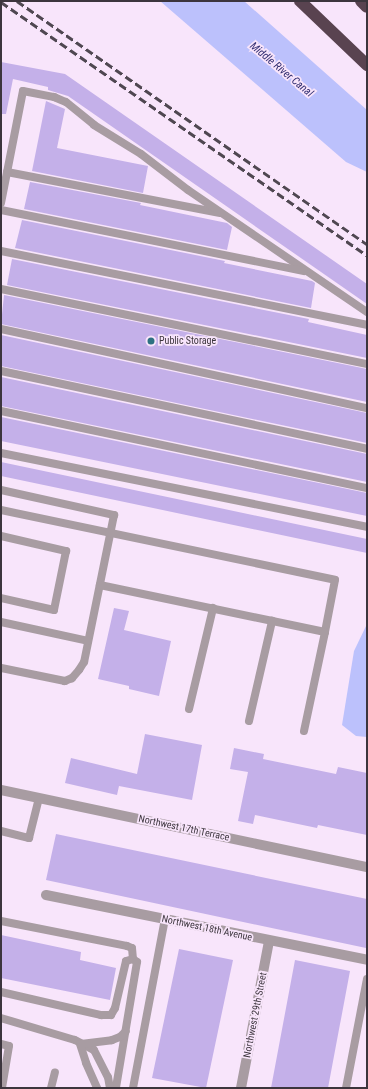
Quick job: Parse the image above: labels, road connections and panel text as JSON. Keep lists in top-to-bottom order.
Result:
{
  "streets": {
    "street": ["Northwest 17th Terrace", "Northwest 18th Avenue", "Northwest 29th Street"]
  },
  "crossings": [
    ["Northwest 18th Avenue", "Northwest 29th Street"]
  ],
  "water": ["Middle River Canal"],
  "places": ["Public Storage"]
}
